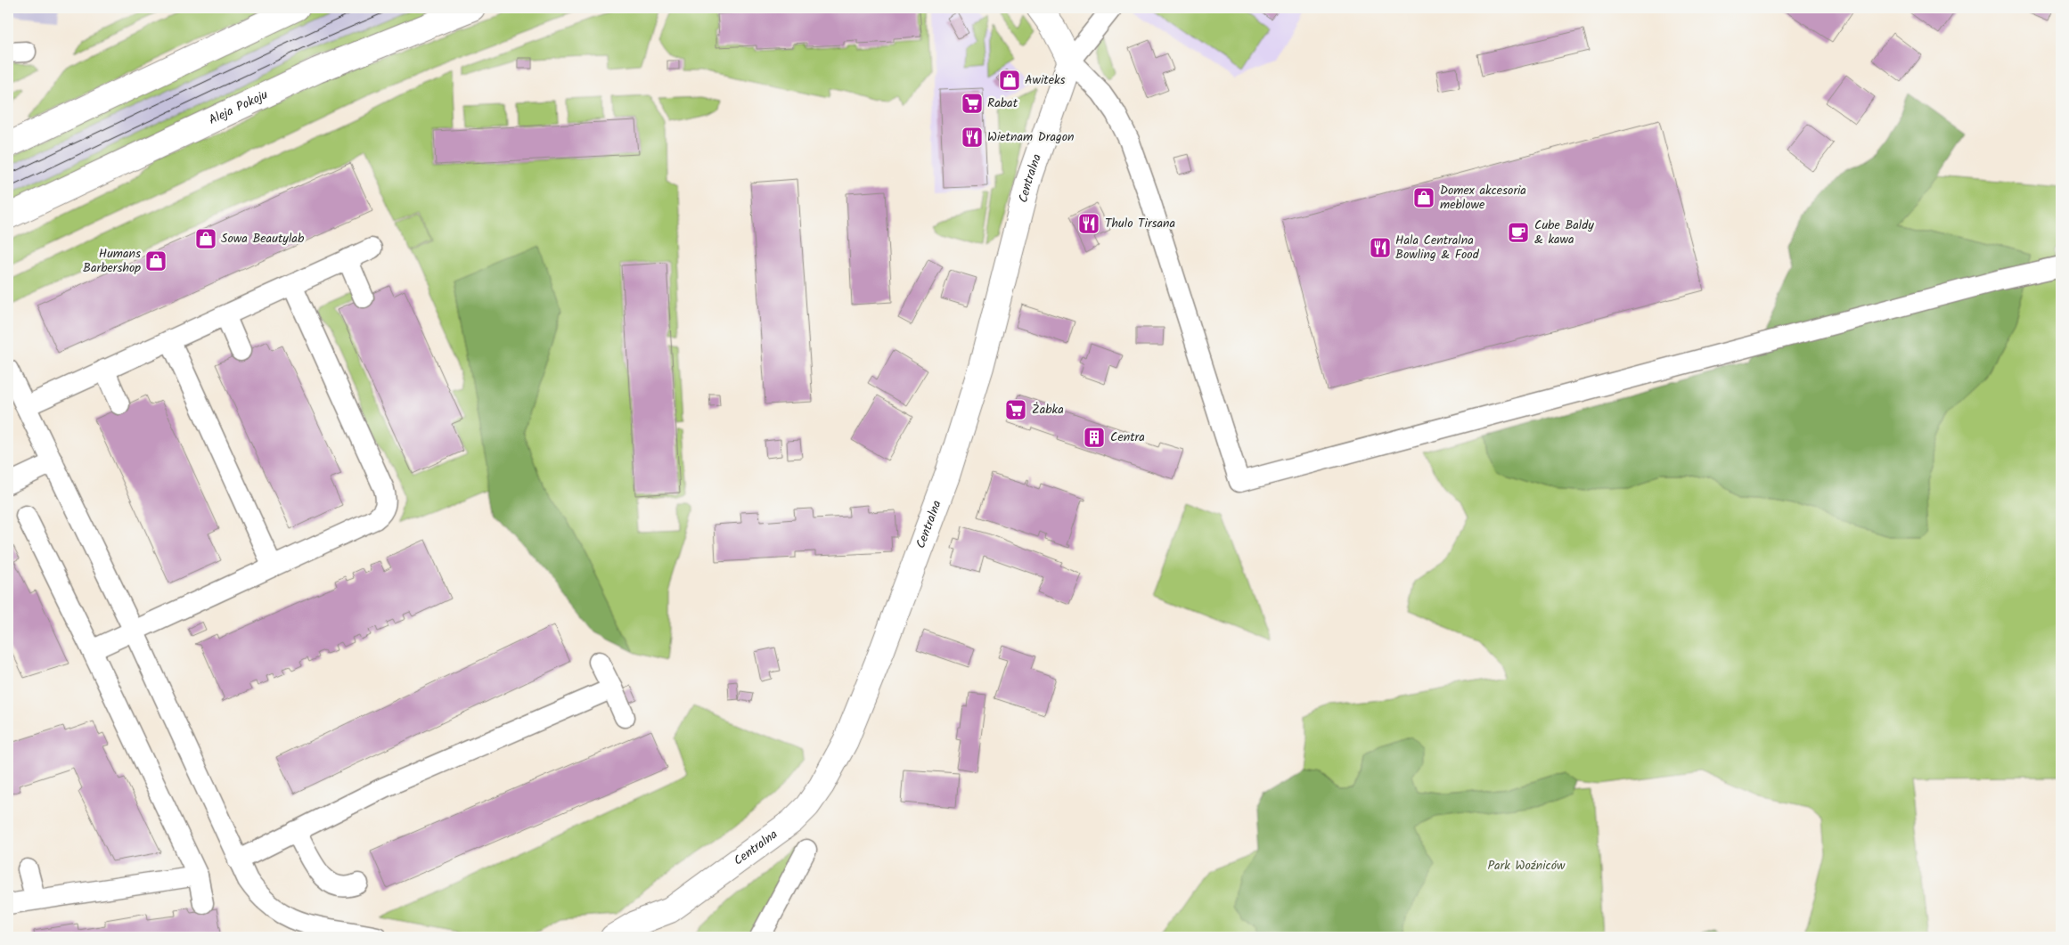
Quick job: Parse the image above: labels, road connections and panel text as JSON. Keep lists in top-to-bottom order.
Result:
{
  "streets": {
    "street": ["Aleja Pokoju", "Centralna"]
  },
  "parks": ["Park Woźniców"],
  "places": {
    "shop": [
      "Awiteks",
      "Domex akcesoria meblowe",
      "Sowa Beautylab",
      "Humans Barbershop"
    ],
    "supermarket": ["Rabat", "Żabka"],
    "restaurant": ["Wietnam Dragon", "Thulo Tirsana", "Hala Centralna Bowling & Food"],
    "cafe": ["Cube Baldy & kawa"],
    "building": ["Centra"]
  }
}
